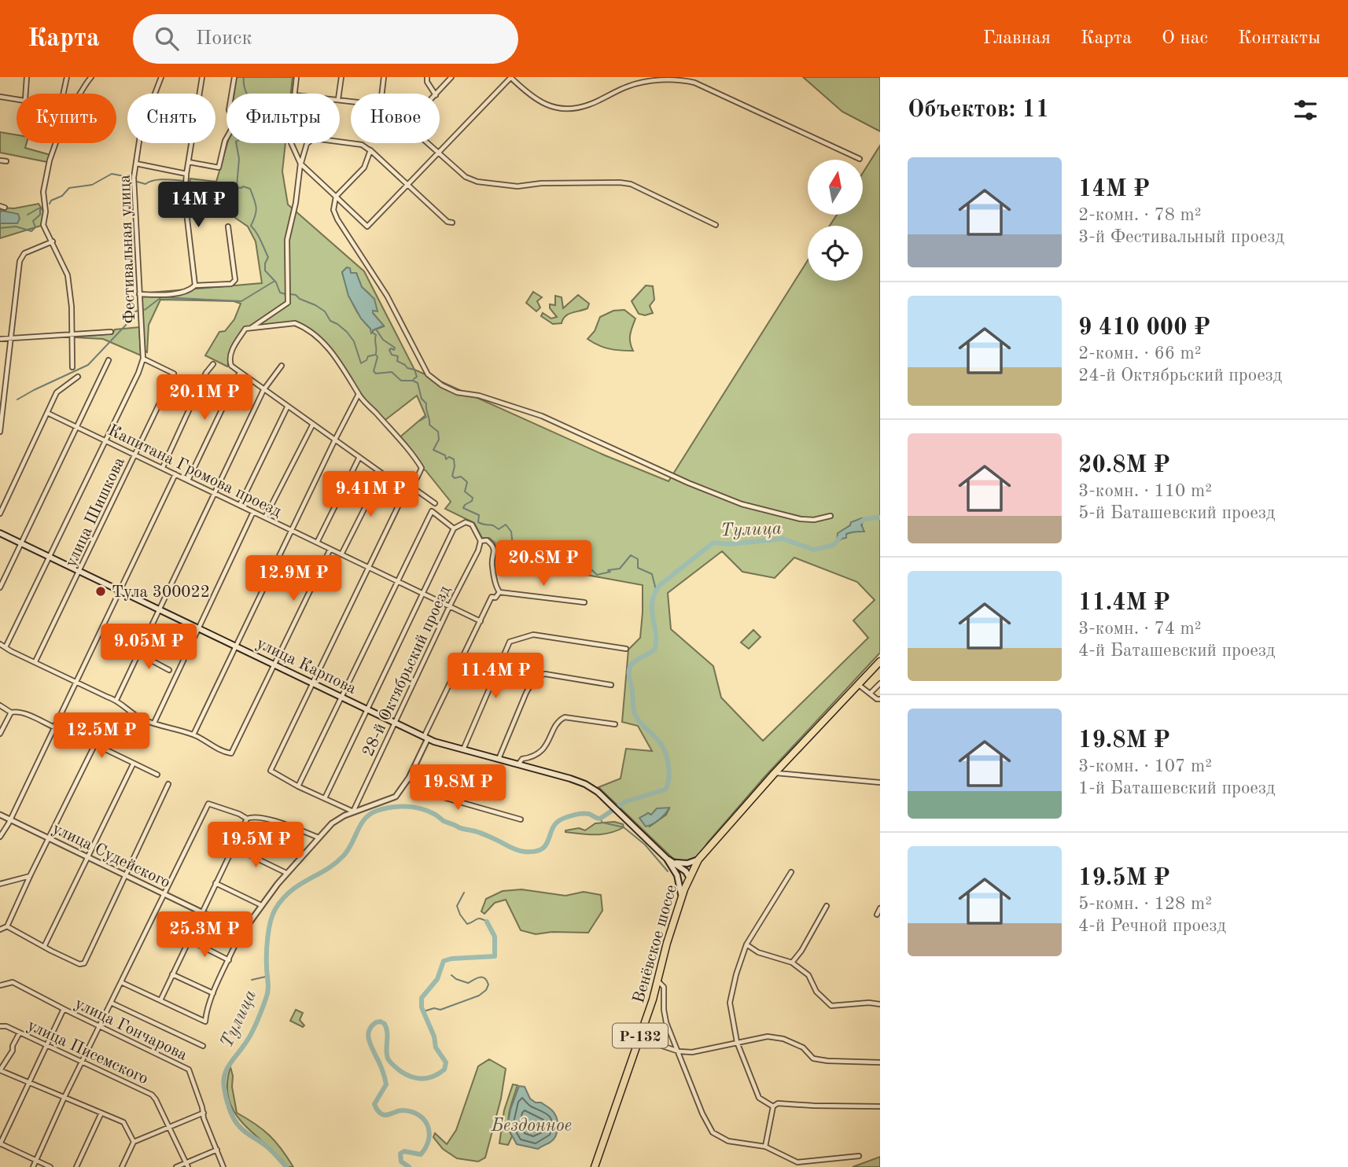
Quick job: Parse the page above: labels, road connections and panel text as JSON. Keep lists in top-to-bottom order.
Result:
{
  "streets": {
    "main road": ["улица Карпова", "Венёвское шоссе", "Р-132"],
    "street": [
      "Фестивальная улица",
      "Капитана Громова проезд",
      "улица Шишкова",
      "28-й Октябрьский проезд",
      "улица Судейского",
      "улица Гончарова",
      "улица Писемского"
    ]
  },
  "crossings": [
    ["Фестивальная улица", "улица Шишкова"],
    ["Капитана Громова проезд", "улица Шишкова"],
    ["Капитана Громова проезд", "28-й Октябрьский проезд"],
    ["улица Шишкова", "улица Карпова"],
    ["улица Карпова", "28-й Октябрьский проезд"]
  ],
  "water": ["Тулица", "Бездонное"],
  "places": ["Тула 300022"],
  "north": "top",
  "page": {
    "header": "Карта",
    "search": "Поиск",
    "nav": [
      "Главная",
      "Карта",
      "О нас",
      "Контакты"
    ],
    "heading": "Объектов: 11",
    "chip": [
      "Купить",
      "Снять",
      "Фильтры",
      "Новое"
    ],
    "list": [
      {
        "name": "14M ₽",
        "note": "2-комн. · 78 m² · 3-й Фестивальный проезд"
      },
      {
        "name": "9 410 000 ₽",
        "note": "2-комн. · 66 m² · 24-й Октябрьский проезд"
      },
      {
        "name": "20.8M ₽",
        "note": "3-комн. · 110 m² · 5-й Баташевский проезд"
      },
      {
        "name": "11.4M ₽",
        "note": "3-комн. · 74 m² · 4-й Баташевский проезд"
      },
      {
        "name": "19.8M ₽",
        "note": "3-комн. · 107 m² · 1-й Баташевский проезд"
      },
      {
        "name": "19.5M ₽",
        "note": "5-комн. · 128 m² · 4-й Речной проезд"
      }
    ],
    "price": [
      "14M ₽",
      "20.1M ₽",
      "9.41M ₽",
      "20.8M ₽",
      "12.9M ₽",
      "9.05M ₽",
      "11.4M ₽",
      "12.5M ₽",
      "19.8M ₽",
      "19.5M ₽",
      "25.3M ₽"
    ]
  }
}
